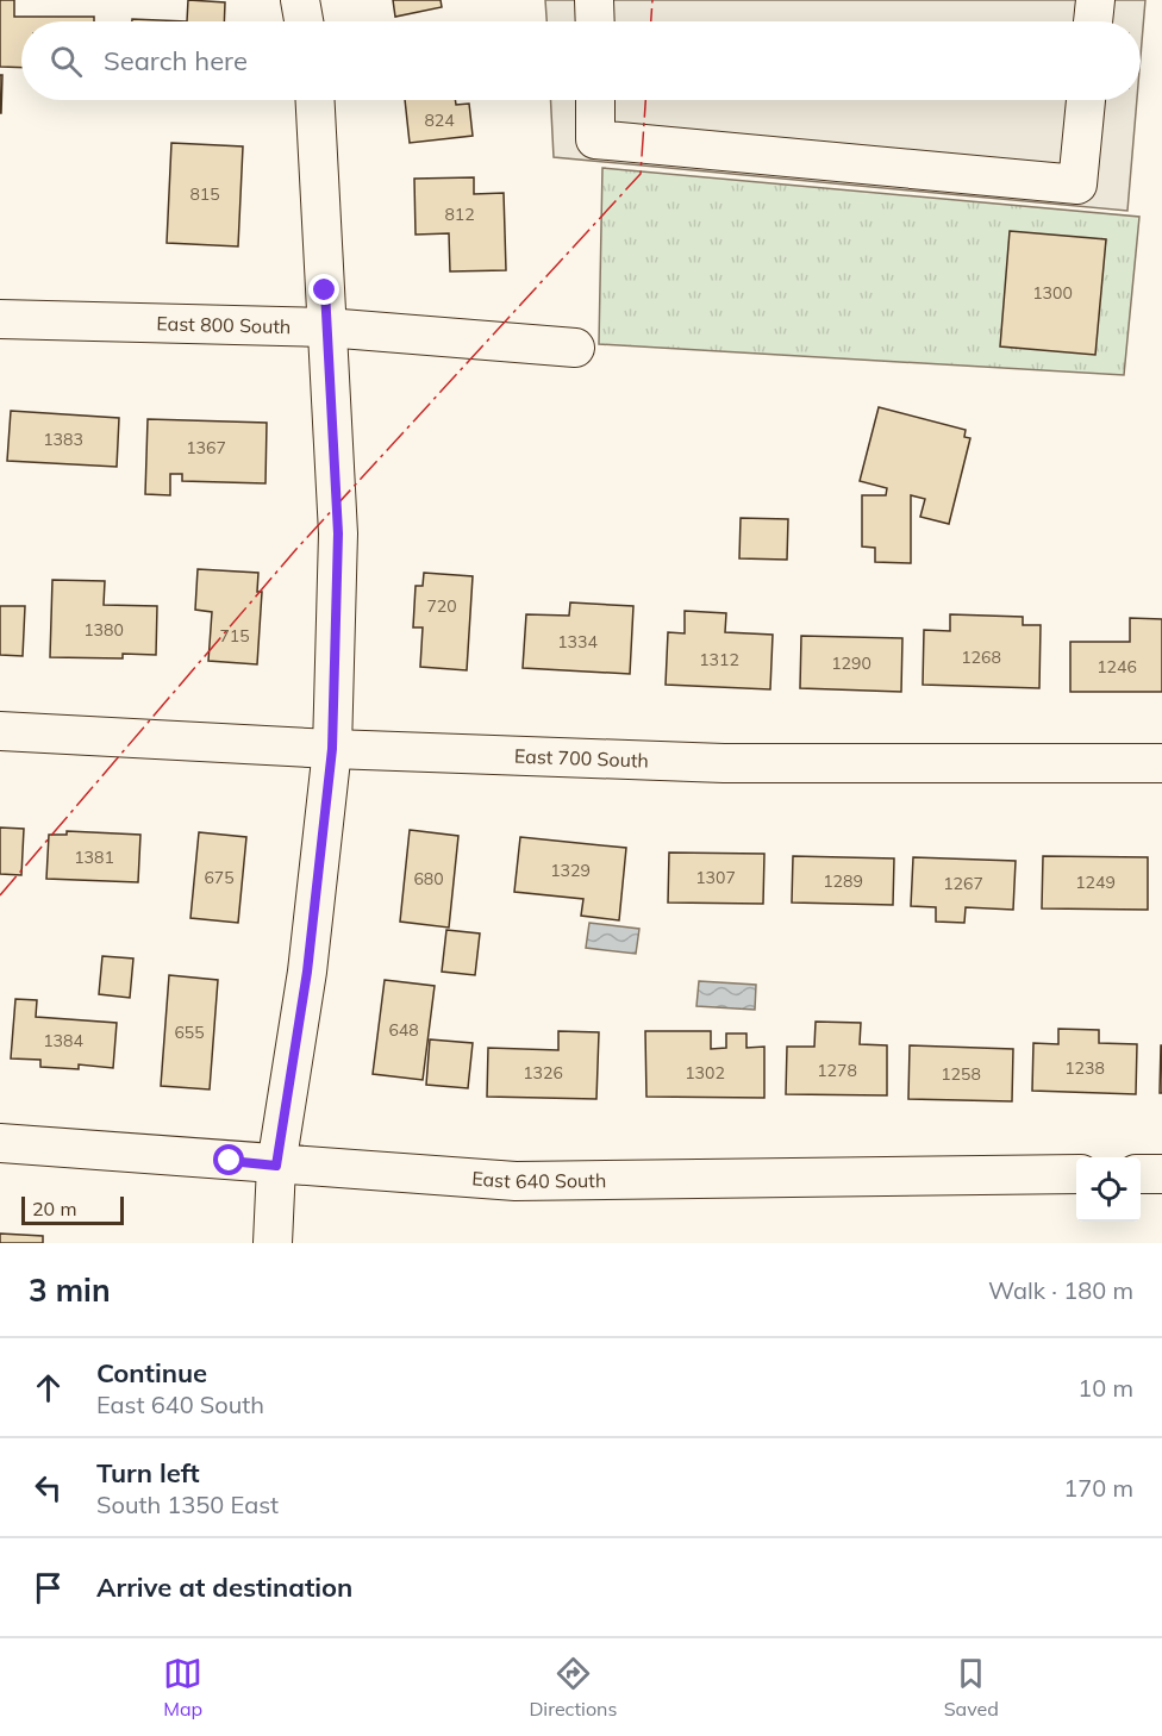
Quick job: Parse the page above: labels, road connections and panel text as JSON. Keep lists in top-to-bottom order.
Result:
{
  "streets": {
    "street": ["East 800 South", "East 700 South", "East 640 South"]
  },
  "house_numbers": [
    "824",
    "815",
    "812",
    "1300",
    "1383",
    "1367",
    "720",
    "1380",
    "715",
    "1334",
    "1268",
    "1312",
    "1290",
    "1246",
    "1381",
    "1329",
    "675",
    "1307",
    "680",
    "1289",
    "1249",
    "1267",
    "648",
    "655",
    "1384",
    "1238",
    "1278",
    "1326",
    "1302",
    "1258"
  ],
  "scale_bar": "20 m",
  "page": {
    "search": "Search here",
    "scale": "20 m",
    "heading": ["3 min", "Walk · 180 m"],
    "list": [
      ["Continue", "East 640 South", "10 m"],
      ["Turn left", "South 1350 East", "170 m"],
      "Arrive at destination"
    ],
    "nav": ["Map", "Directions", "Saved"]
  }
}
